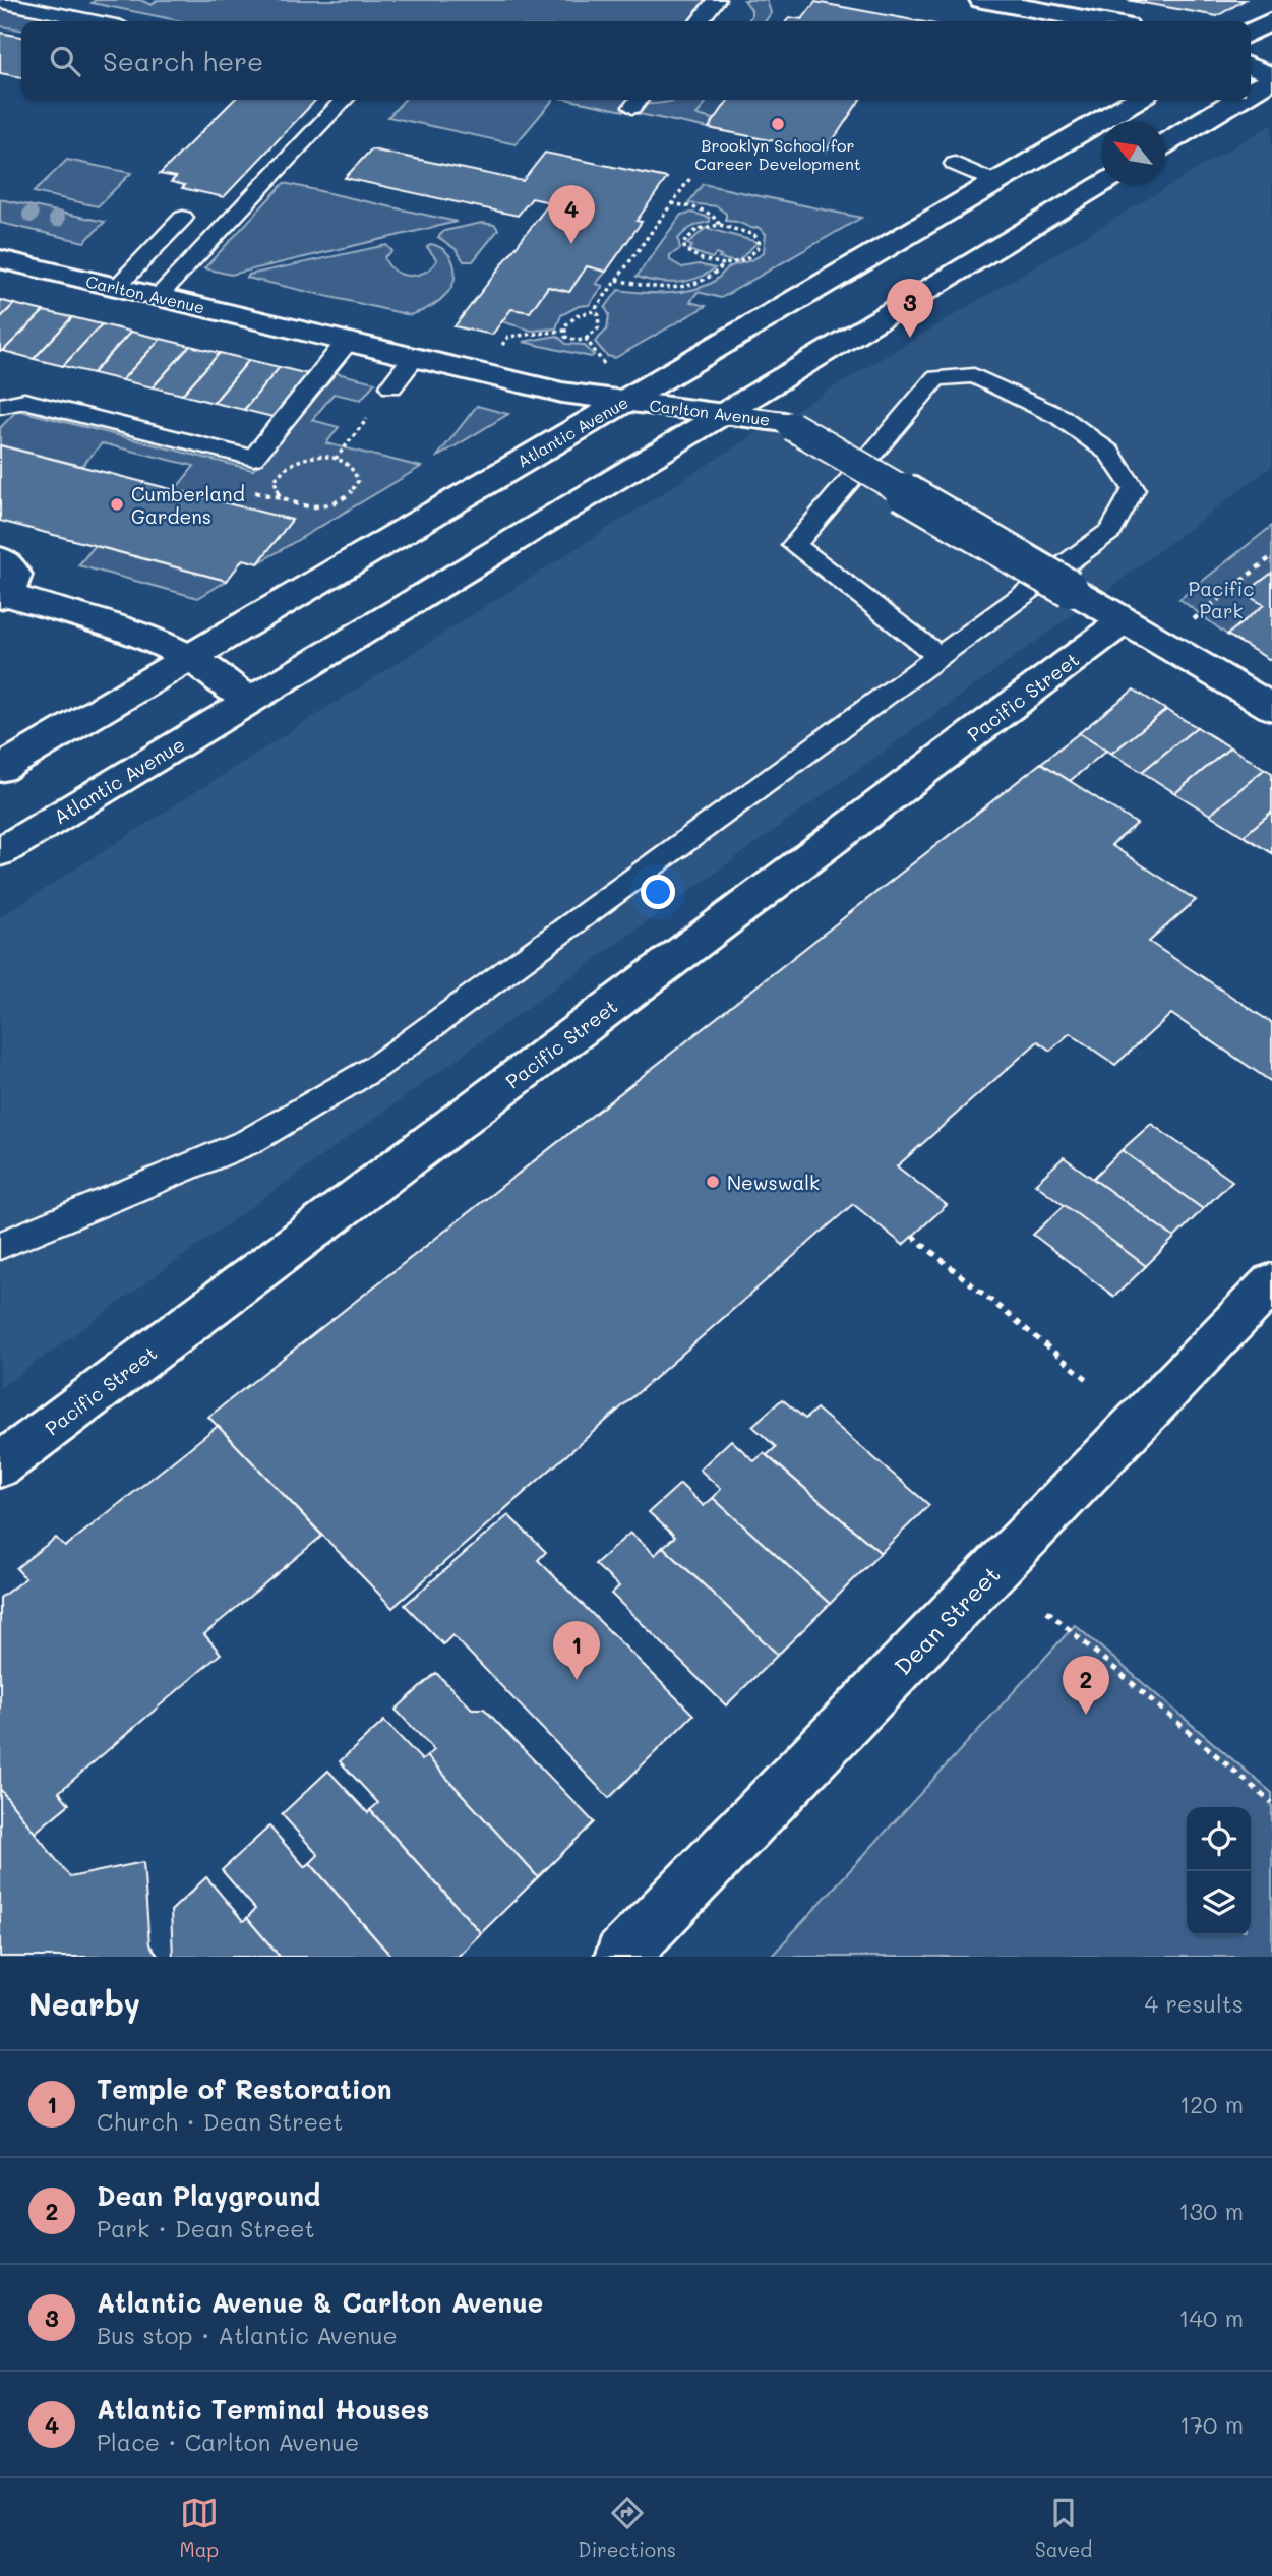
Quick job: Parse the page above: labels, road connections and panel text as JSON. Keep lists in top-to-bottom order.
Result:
{
  "streets": {
    "street": [
      "Carlton Avenue",
      "Atlantic Avenue",
      "Pacific Street",
      "Dean Street"
    ]
  },
  "crossings": [
    ["Carlton Avenue", "Atlantic Avenue"],
    ["Carlton Avenue", "Pacific Street"]
  ],
  "parks": ["Pacific Park"],
  "places": ["Brooklyn School for Career Development", "Cumberland Gardens", "Newswalk"],
  "north": "top left",
  "page": {
    "search": "Search here",
    "pins": [
      "4",
      "3",
      "1",
      "2"
    ],
    "heading": ["Nearby", "4 results"],
    "list": [
      {
        "mark": "1",
        "name": "Temple of Restoration",
        "note": "Church · Dean Street",
        "value": "120 m"
      },
      {
        "mark": "2",
        "name": "Dean Playground",
        "note": "Park · Dean Street",
        "value": "130 m"
      },
      {
        "mark": "3",
        "name": "Atlantic Avenue & Carlton Avenue",
        "note": "Bus stop · Atlantic Avenue",
        "value": "140 m"
      },
      {
        "mark": "4",
        "name": "Atlantic Terminal Houses",
        "note": "Place · Carlton Avenue",
        "value": "170 m"
      }
    ],
    "nav": ["Map", "Directions", "Saved"]
  }
}
